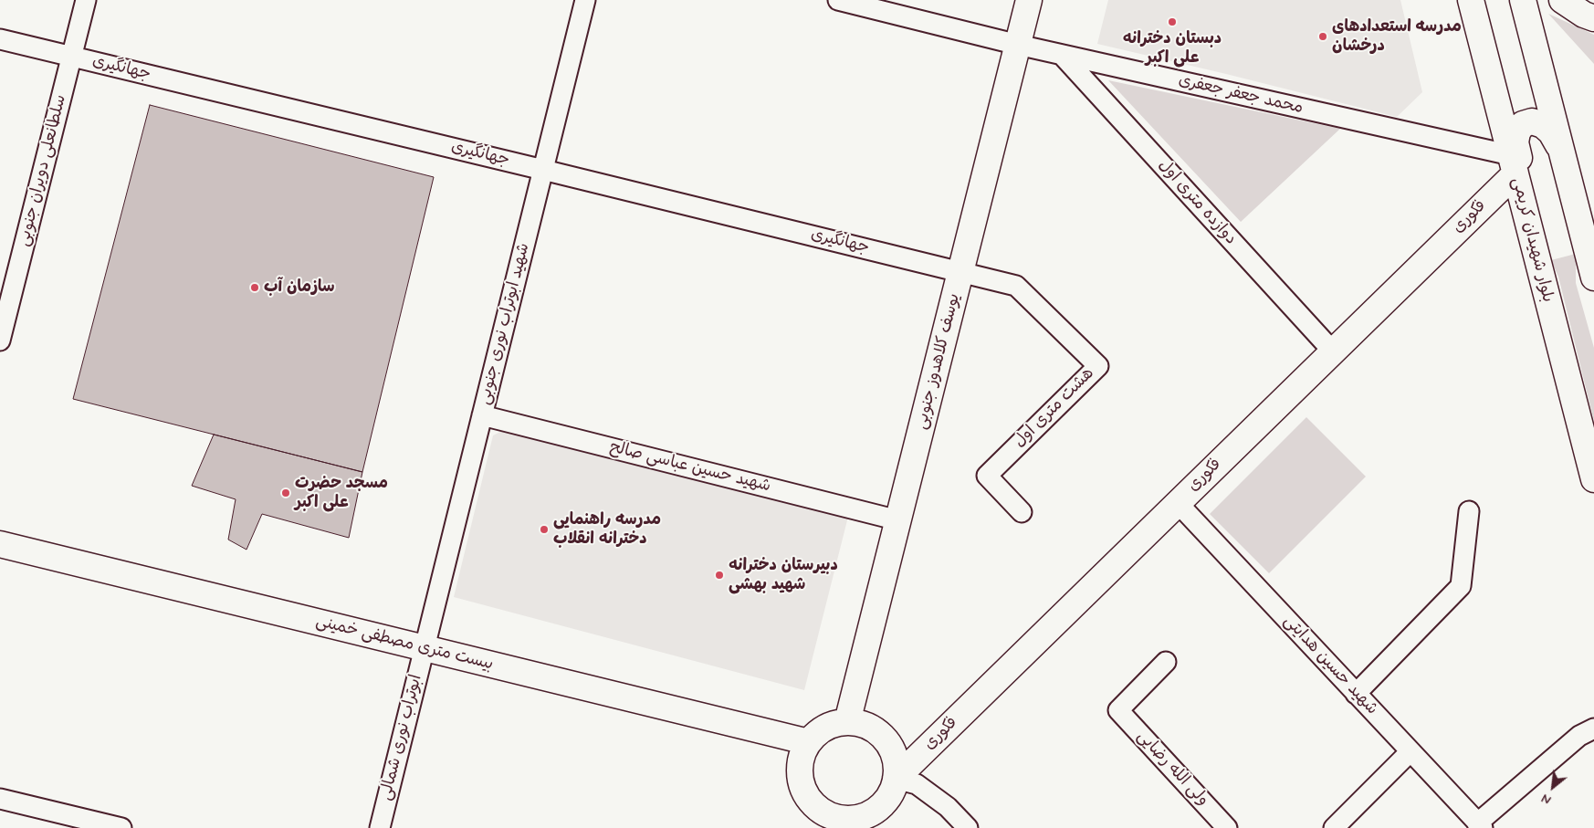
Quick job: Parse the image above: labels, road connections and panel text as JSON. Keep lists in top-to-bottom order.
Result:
{
  "streets": {
    "main road": [
      "فکوری",
      "بلوار شهیدان کریمی",
      "یوسف کلاهدوز جنوبی",
      "بیست متری مصطفی خمینی"
    ],
    "street": [
      "جهانگیری",
      "محمد جعفر جعفری",
      "سلطانعلی دویران جنوبی",
      "دوازده متری اول",
      "شهید ابوتراب نوری جنوبی",
      "هشت متری اول",
      "شهید حسین عباسی صالح",
      "شهید حسین هدایتی",
      "ابوتراب نوری شمالی",
      "ولی الله رضایی"
    ]
  },
  "crossings": [
    ["جهانگیری", "سلطانعلی دویران جنوبی"],
    ["جهانگیری", "شهید ابوتراب نوری جنوبی"],
    ["جهانگیری", "یوسف کلاهدوز جنوبی"],
    ["جهانگیری", "هشت متری اول"],
    ["محمد جعفر جعفری", "دوازده متری اول"],
    ["محمد جعفر جعفری", "فکوری"],
    ["محمد جعفر جعفری", "بلوار شهیدان کریمی"],
    ["محمد جعفر جعفری", "یوسف کلاهدوز جنوبی"],
    ["دوازده متری اول", "فکوری"],
    ["فکوری", "بلوار شهیدان کریمی"],
    ["فکوری", "یوسف کلاهدوز جنوبی"],
    ["فکوری", "بیست متری مصطفی خمینی"],
    ["فکوری", "شهید حسین هدایتی"],
    ["شهید ابوتراب نوری جنوبی", "شهید حسین عباسی صالح"],
    ["شهید ابوتراب نوری جنوبی", "بیست متری مصطفی خمینی"],
    ["شهید ابوتراب نوری جنوبی", "ابوتراب نوری شمالی"],
    ["یوسف کلاهدوز جنوبی", "هشت متری اول"],
    ["یوسف کلاهدوز جنوبی", "شهید حسین عباسی صالح"],
    ["یوسف کلاهدوز جنوبی", "بیست متری مصطفی خمینی"],
    ["بیست متری مصطفی خمینی", "ابوتراب نوری شمالی"]
  ],
  "places": [
    "دبستان دخترانه علی اکبر",
    "مدرسه استعدادهای درخشان",
    "سازمان آب",
    "مسجد حضرت علی اکبر",
    "مدرسه راهنمایی دخترانه انقلاب",
    "دبیرستان دخترانه شهید بهشی"
  ],
  "north": "bottom left"
}
